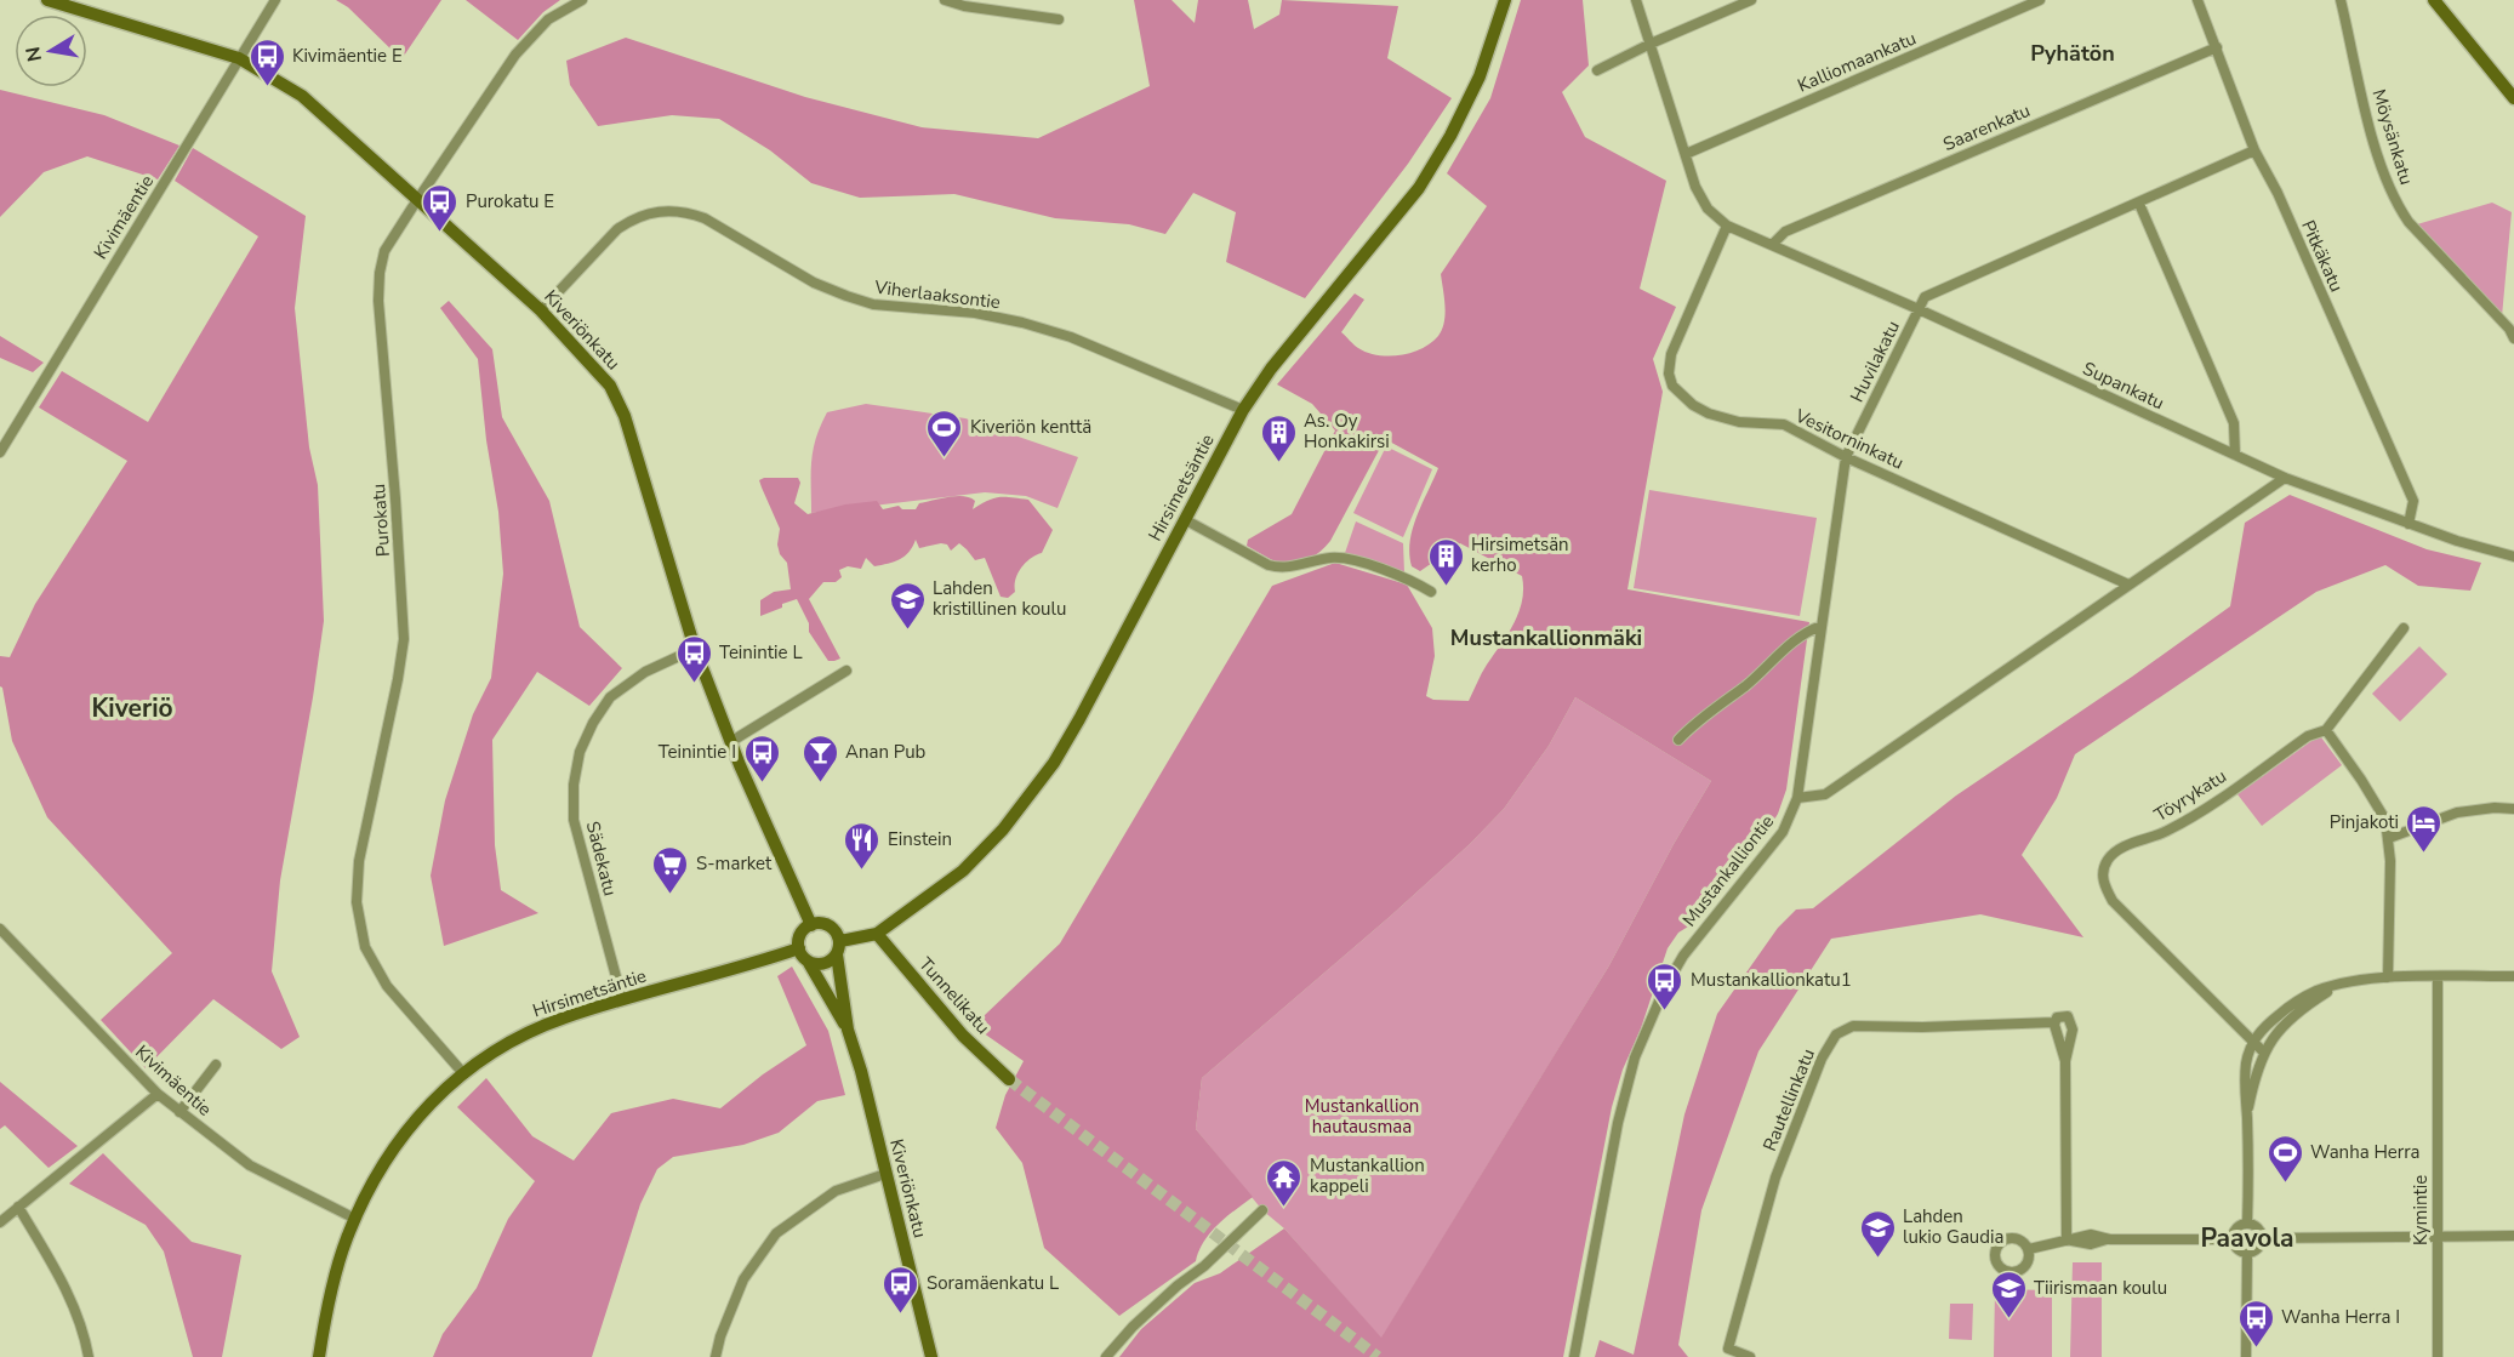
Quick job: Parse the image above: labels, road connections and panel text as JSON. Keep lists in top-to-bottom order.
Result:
{
  "streets": {
    "street": [
      "Kalliomaankatu",
      "Saarenkatu",
      "Möysänkatu",
      "Kivimäentie",
      "Pitkäkatu",
      "Viherlaaksontie",
      "Kiveriönkatu",
      "Huvilakatu",
      "Supankatu",
      "Vesitorninkatu",
      "Hirsimetsäntie",
      "Purokatu",
      "Töyrykatu",
      "Sädekatu",
      "Mustankalliontie",
      "Tunnelikatu",
      "Rautellinkatu",
      "Kymintie"
    ]
  },
  "crossings": [
    ["Saarenkatu", "Pitkäkatu"],
    ["Saarenkatu", "Supankatu"],
    ["Kivimäentie", "Kiveriönkatu"],
    ["Kivimäentie", "Hirsimetsäntie"],
    ["Pitkäkatu", "Huvilakatu"],
    ["Pitkäkatu", "Supankatu"],
    ["Viherlaaksontie", "Kiveriönkatu"],
    ["Viherlaaksontie", "Hirsimetsäntie"],
    ["Kiveriönkatu", "Hirsimetsäntie"],
    ["Kiveriönkatu", "Purokatu"],
    ["Kiveriönkatu", "Sädekatu"],
    ["Huvilakatu", "Supankatu"],
    ["Huvilakatu", "Vesitorninkatu"],
    ["Huvilakatu", "Mustankalliontie"],
    ["Supankatu", "Vesitorninkatu"],
    ["Hirsimetsäntie", "Purokatu"],
    ["Hirsimetsäntie", "Sädekatu"],
    ["Hirsimetsäntie", "Tunnelikatu"]
  ],
  "districts": [
    "Pyhätön",
    "Mustankallionmäki",
    "Kiveriö",
    "Paavola"
  ],
  "parks": ["Mustankallion hautausmaa"],
  "places": {
    "bus stop": [
      "Kivimäentie E",
      "Purokatu E",
      "Teinintie L",
      "Teinintie I",
      "Mustankallionkatu1",
      "Soramäenkatu L",
      "Wanha Herra I"
    ],
    "sports": ["Kiveriön kenttä", "Wanha Herra"],
    "building": ["As. Oy Honkakirsi", "Hirsimetsän kerho"],
    "school or university": ["Lahden kristillinen koulu", "Lahden lukio Gaudia", "Tiirismaan koulu"],
    "bar": ["Anan Pub"],
    "hotel": ["Pinjakoti"],
    "restaurant": ["Einstein"],
    "supermarket": ["S-market"],
    "temple": ["Mustankallion kappeli"]
  },
  "north": "left"
}
